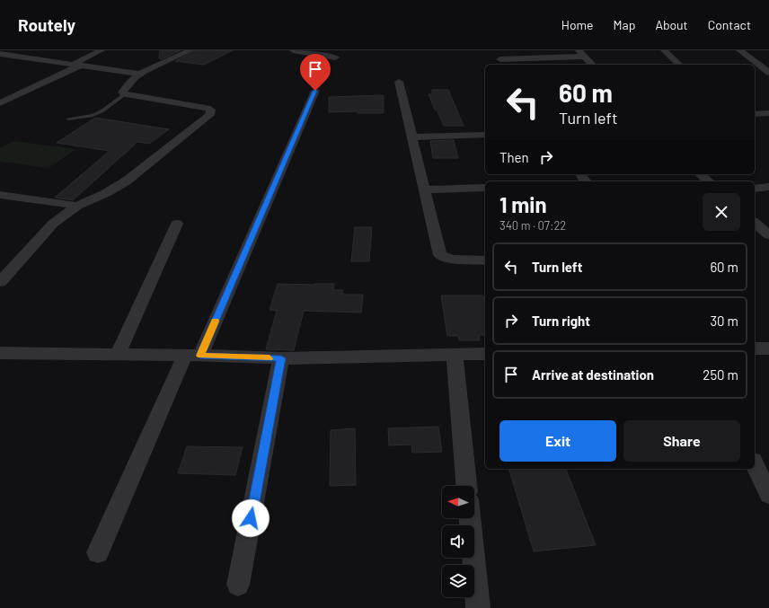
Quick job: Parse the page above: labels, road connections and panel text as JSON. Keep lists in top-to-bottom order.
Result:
{
  "north": "left",
  "page": {
    "header": "Routely",
    "nav": [
      "Home",
      "Map",
      "About",
      "Contact"
    ],
    "turn": ["60 m", "Turn left"],
    "then": "Then",
    "heading": ["1 min", "340 m · 07:22"],
    "list": [
      {
        "name": "Turn left",
        "value": "60 m"
      },
      {
        "name": "Turn right",
        "value": "30 m"
      },
      {
        "name": "Arrive at destination",
        "value": "250 m"
      }
    ],
    "buttons": ["Exit", "Share"]
  }
}
